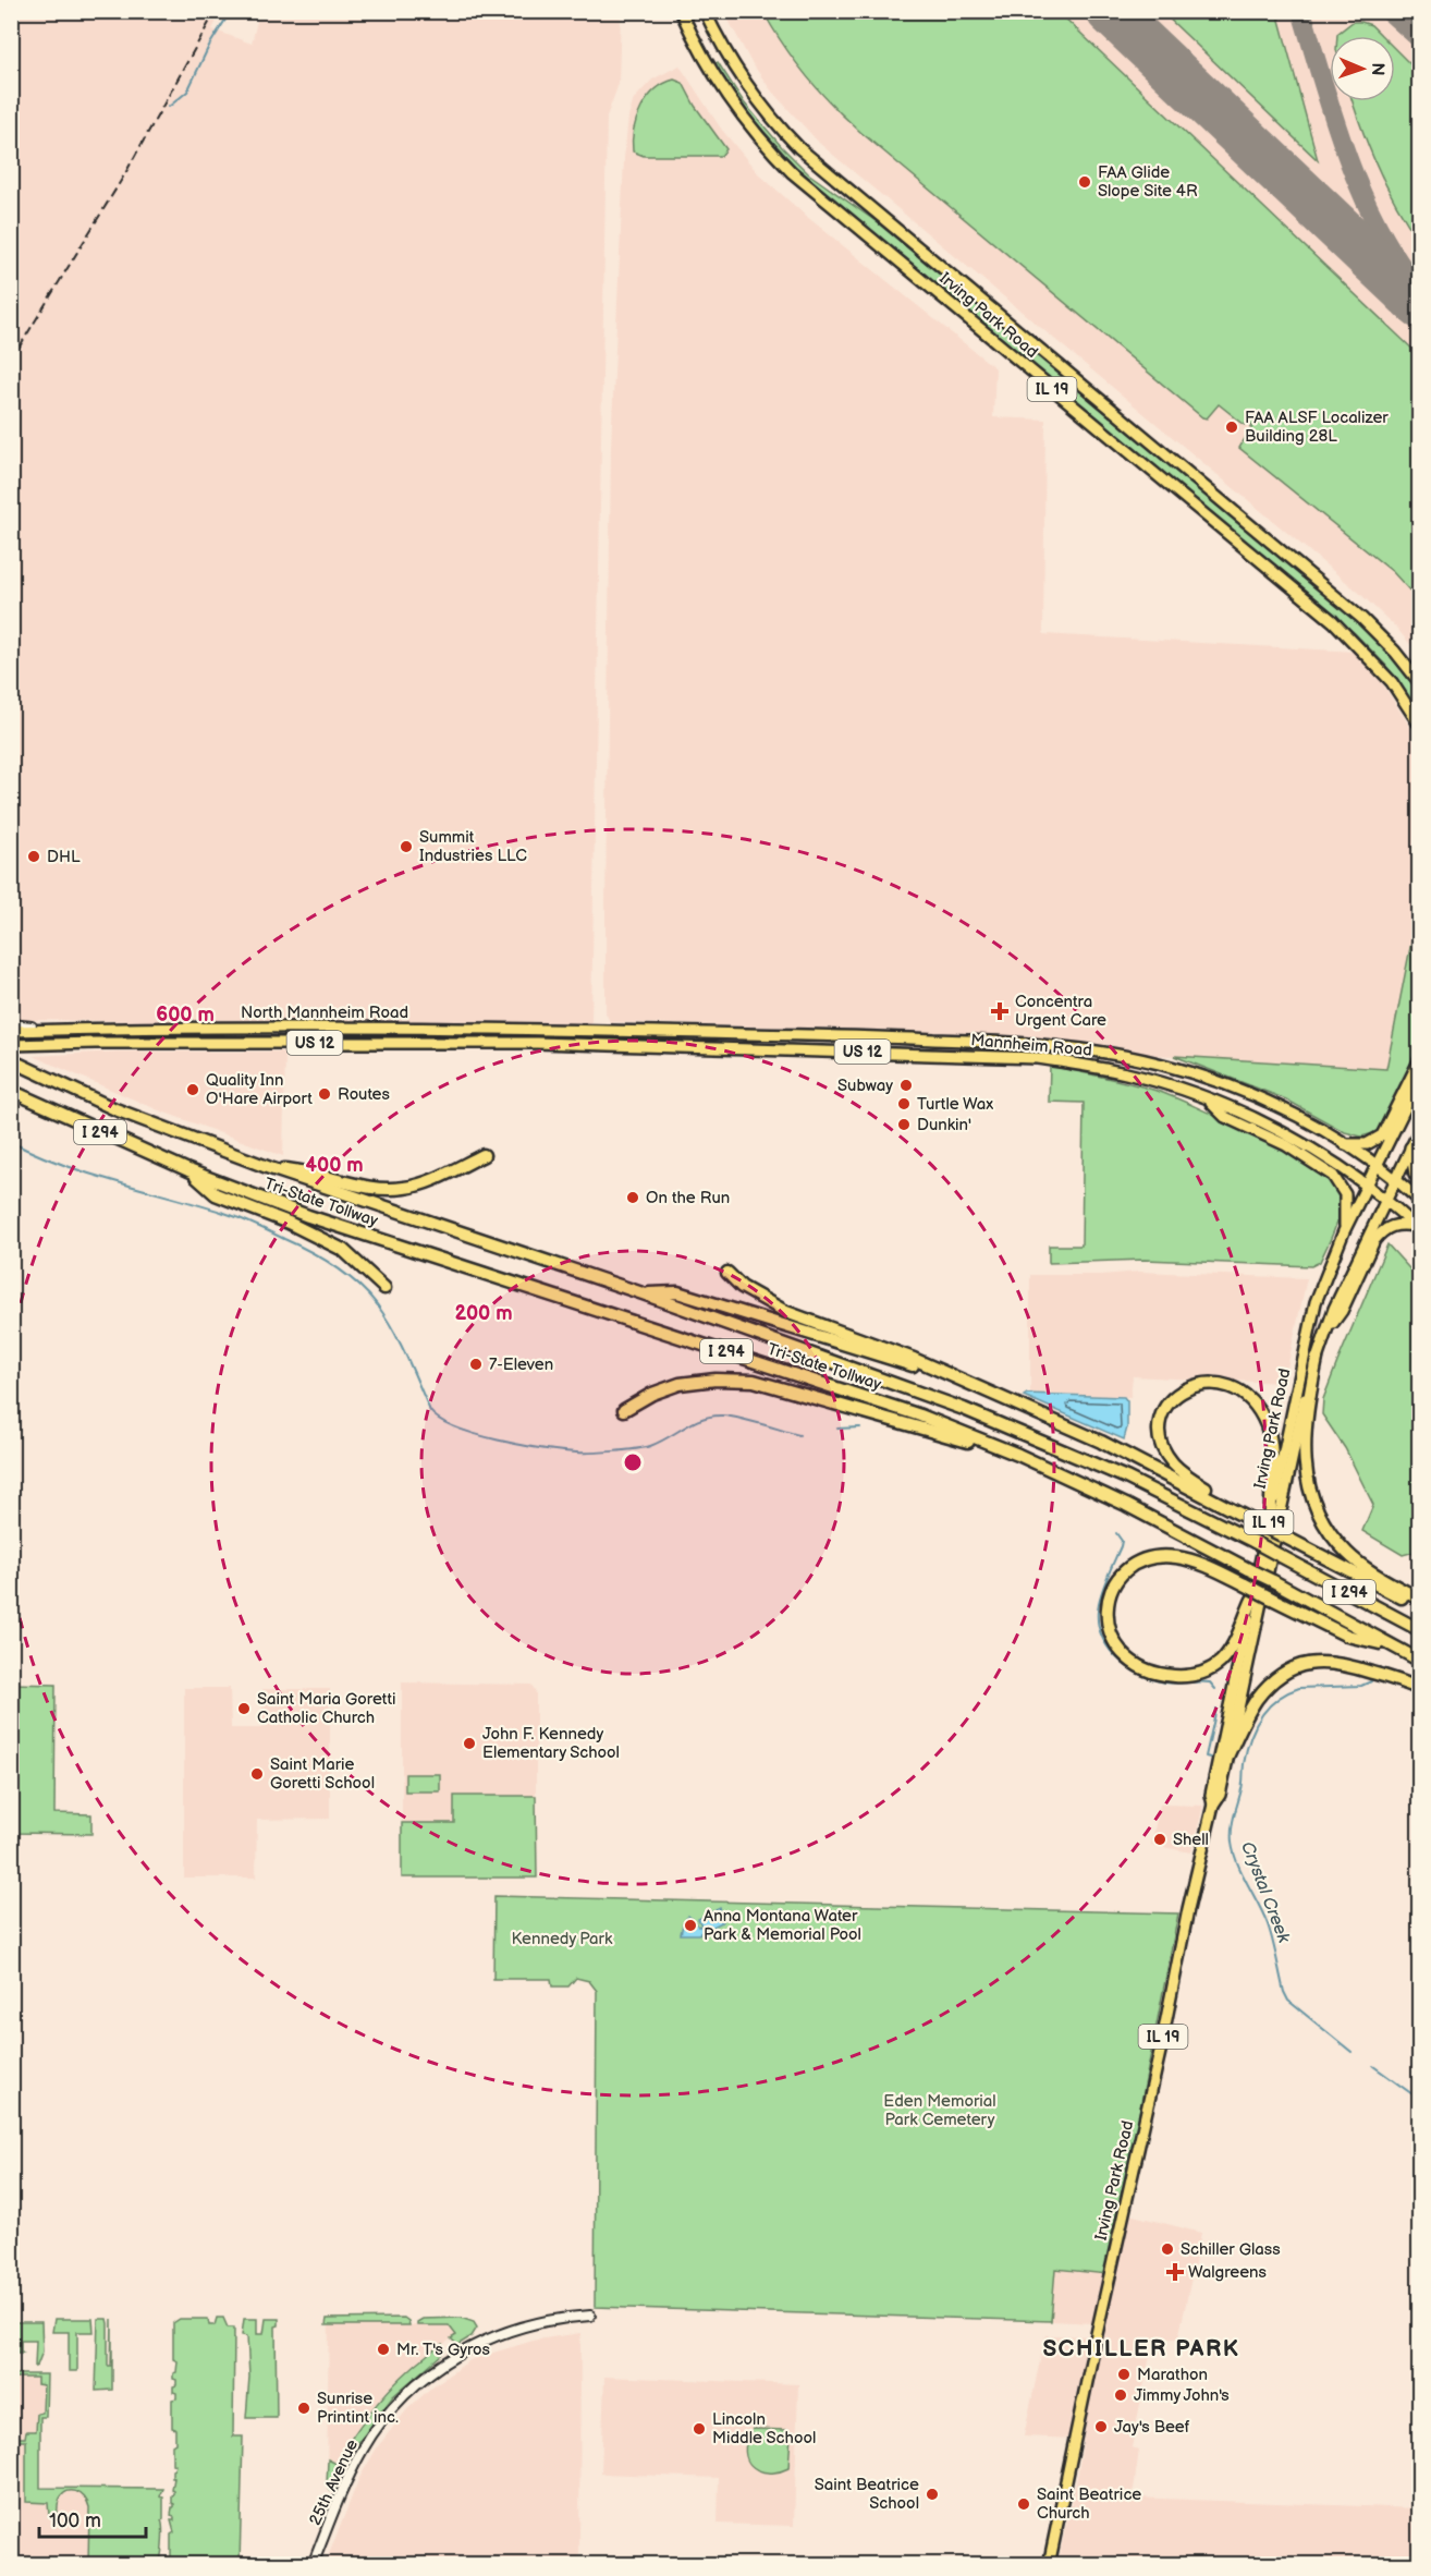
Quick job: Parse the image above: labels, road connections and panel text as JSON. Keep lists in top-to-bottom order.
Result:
{
  "streets": {
    "highway": ["I 294", "Tri-State Tollway"],
    "main road": [
      "Irving Park Road",
      "IL 19",
      "North Mannheim Road",
      "US 12",
      "Mannheim Road"
    ],
    "street": ["25th Avenue"]
  },
  "crossings": [
    ["Irving Park Road", "Mannheim Road"],
    ["Irving Park Road", "I 294"],
    ["North Mannheim Road", "Mannheim Road"],
    ["I 294", "Tri-State Tollway"]
  ],
  "districts": ["SCHILLER PARK"],
  "water": ["Crystal Creek"],
  "parks": ["Kennedy Park", "Eden Memorial Park Cemetery"],
  "places": {
    "other": [
      "FAA Glide Slope Site 4R",
      "FAA ALSF Localizer Building 28L",
      "Summit Industries LLC",
      "DHL",
      "Subway",
      "Quality Inn O'Hare Airport",
      "Routes",
      "Turtle Wax",
      "Dunkin'",
      "On the Run",
      "7-Eleven",
      "Saint Maria Goretti Catholic Church",
      "John F. Kennedy Elementary School",
      "Saint Marie Goretti School",
      "Shell",
      "Anna Montana Water Park & Memorial Pool",
      "Schiller Glass",
      "Mr. T's Gyros",
      "Marathon",
      "Jimmy John's",
      "Sunrise Printint inc.",
      "Jay's Beef",
      "Lincoln Middle School",
      "Saint Beatrice School",
      "Saint Beatrice Church"
    ],
    "health": ["Concentra Urgent Care", "Walgreens"]
  },
  "scale_bar": "100 m",
  "north": "right",
  "rings": ["600 m", "400 m", "200 m"]
}
